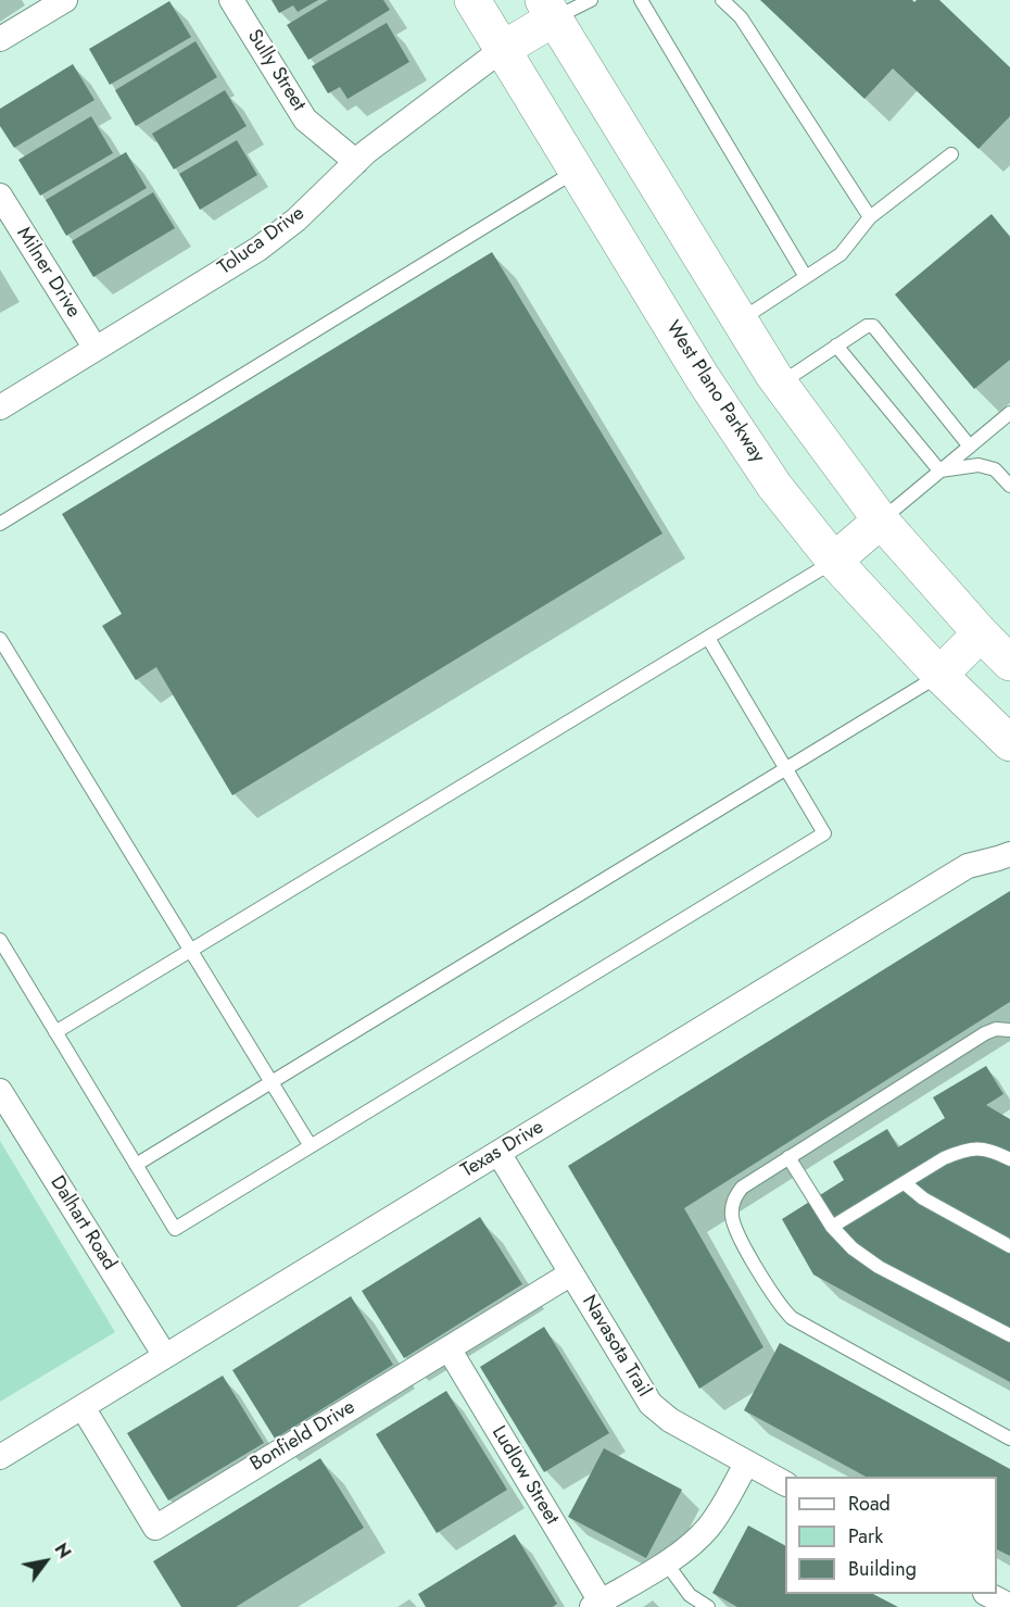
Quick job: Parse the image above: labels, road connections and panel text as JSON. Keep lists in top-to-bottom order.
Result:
{
  "streets": {
    "main road": ["West Plano Parkway"],
    "street": [
      "Sully Street",
      "Toluca Drive",
      "Milner Drive",
      "Texas Drive",
      "Dalhart Road",
      "Navasota Trail",
      "Bonfield Drive",
      "Ludlow Street"
    ]
  },
  "crossings": [
    ["Sully Street", "Toluca Drive"],
    ["Toluca Drive", "Milner Drive"],
    ["Toluca Drive", "West Plano Parkway"],
    ["Texas Drive", "Dalhart Road"],
    ["Texas Drive", "Navasota Trail"],
    ["Texas Drive", "Bonfield Drive"],
    ["Navasota Trail", "Bonfield Drive"],
    ["Bonfield Drive", "Ludlow Street"]
  ],
  "legend": ["Road", "Park", "Building"],
  "north": "top right"
}
